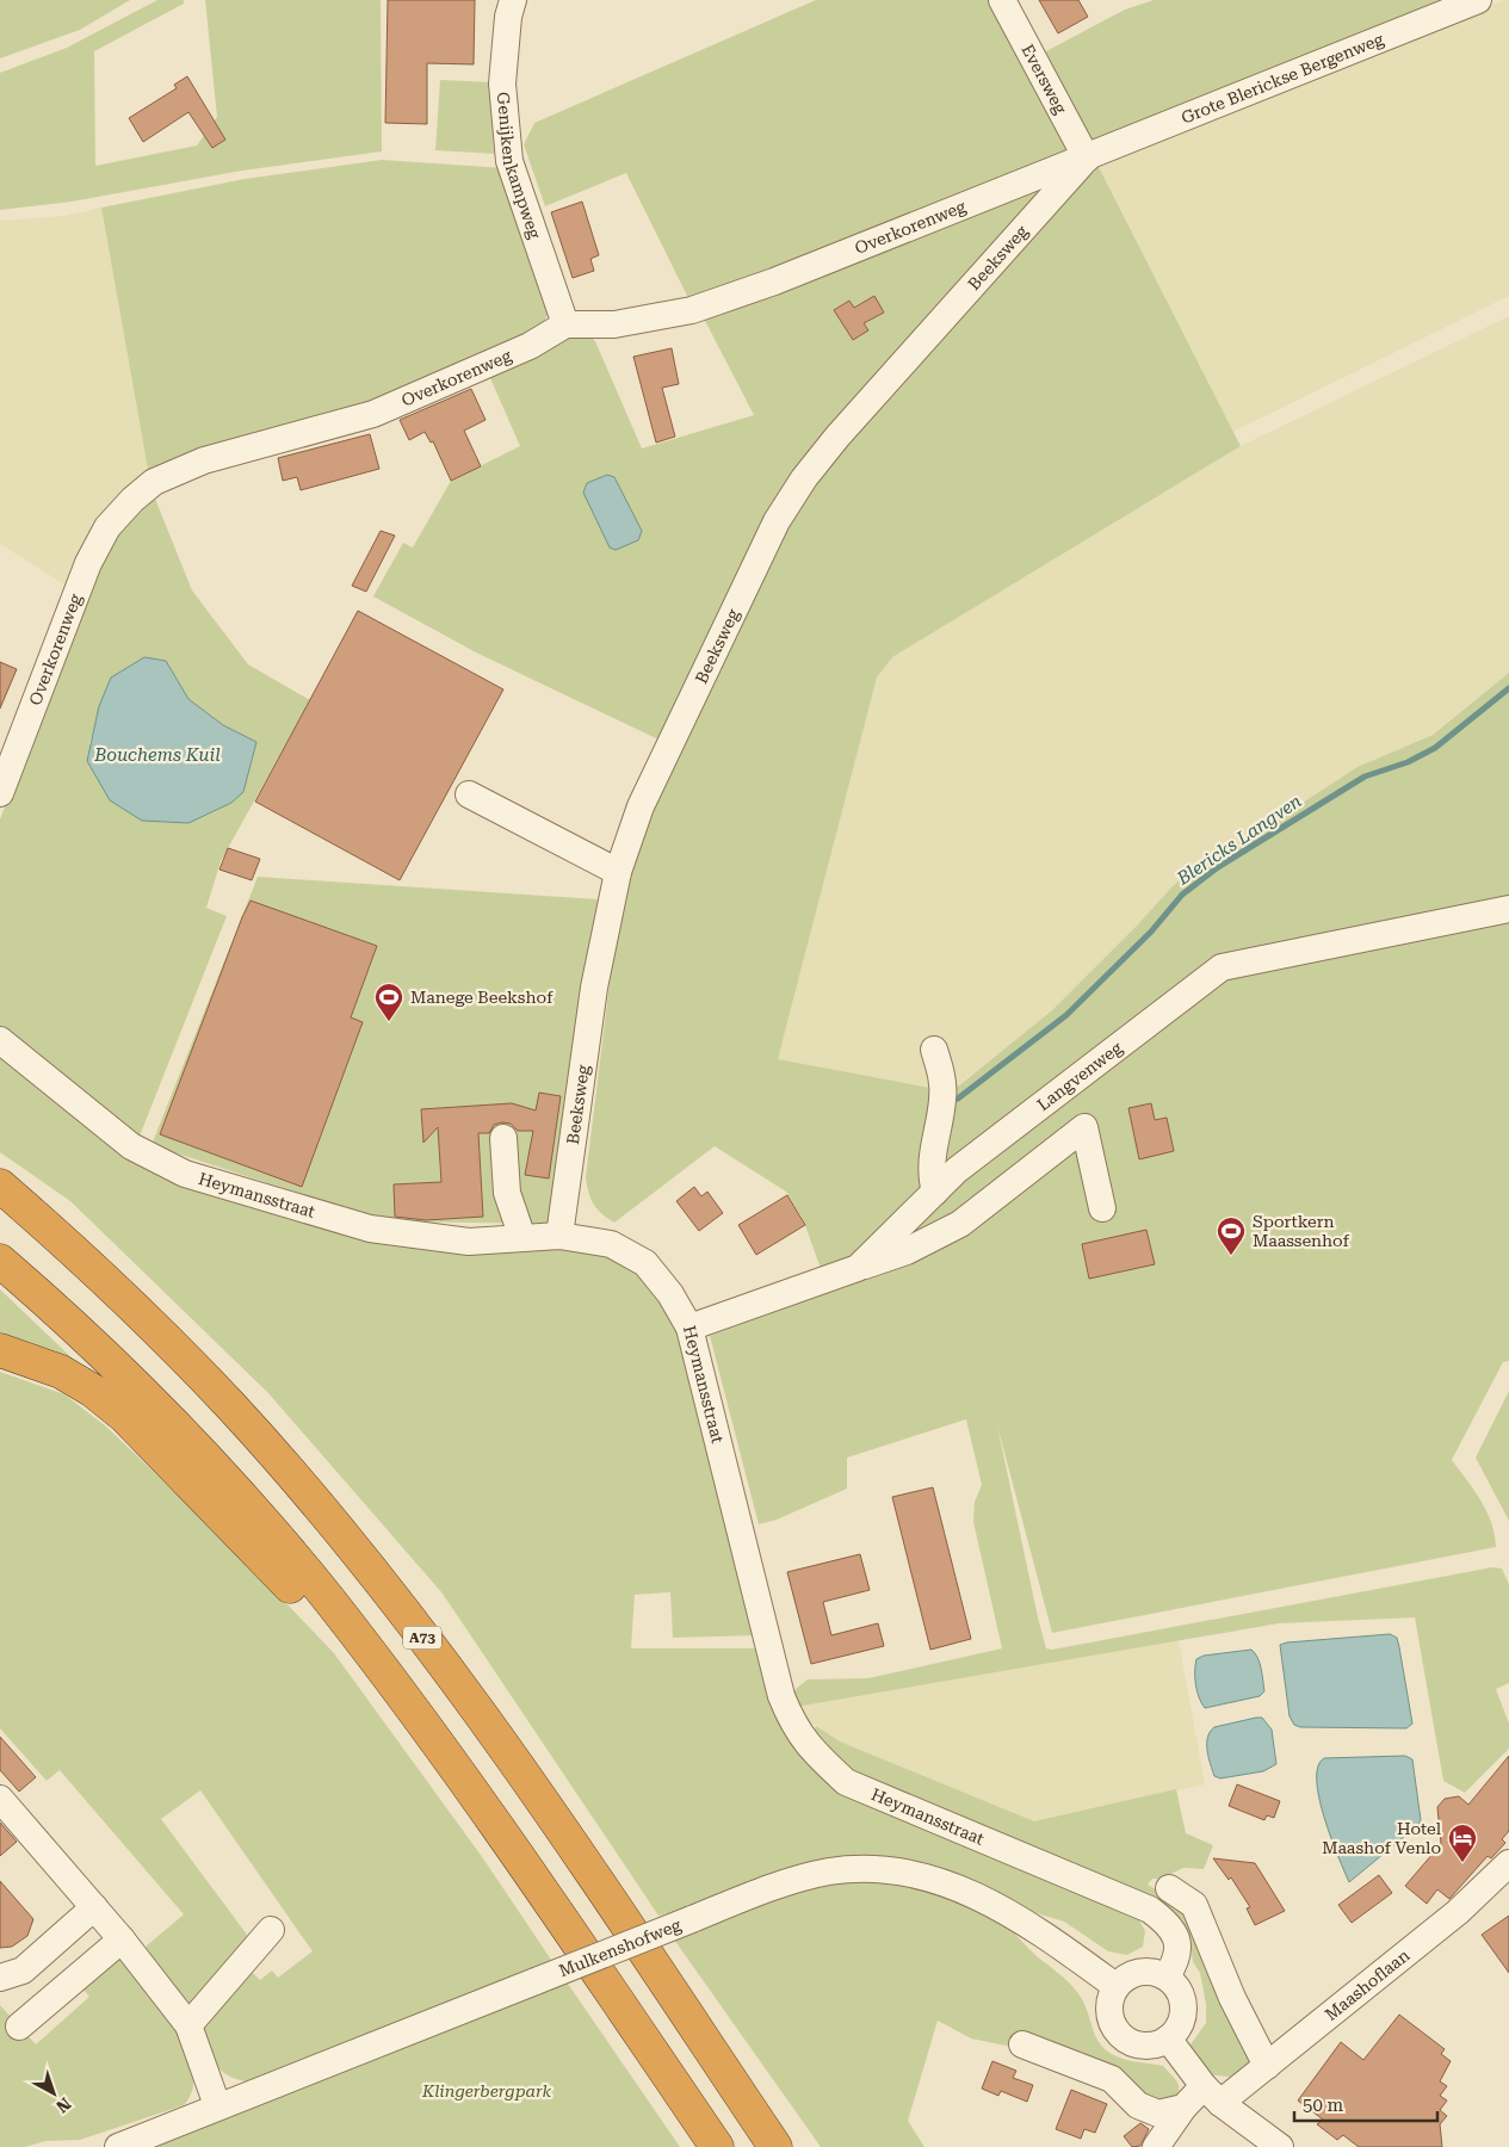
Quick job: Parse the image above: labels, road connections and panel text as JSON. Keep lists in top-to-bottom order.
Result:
{
  "streets": {
    "highway": ["A73"],
    "street": [
      "Eversweg",
      "Grote Blerickse Bergenweg",
      "Genijkenkampweg",
      "Overkorenweg",
      "Beeksweg",
      "Langvenweg",
      "Heymansstraat",
      "Mulkenshofweg",
      "Maashoflaan"
    ]
  },
  "crossings": [
    ["Eversweg", "Grote Blerickse Bergenweg"],
    ["Eversweg", "Overkorenweg"],
    ["Eversweg", "Beeksweg"],
    ["Grote Blerickse Bergenweg", "Overkorenweg"],
    ["Grote Blerickse Bergenweg", "Beeksweg"],
    ["Genijkenkampweg", "Overkorenweg"],
    ["Overkorenweg", "Beeksweg"],
    ["Beeksweg", "Heymansstraat"],
    ["Langvenweg", "Heymansstraat"],
    ["Heymansstraat", "Mulkenshofweg"]
  ],
  "water": ["Bouchems Kuil", "Blericks Langven"],
  "parks": ["Klingerbergpark"],
  "places": {
    "sports": ["Manege Beekshof", "Sportkern Maassenhof"],
    "hotel": ["Hotel Maashof Venlo"]
  },
  "scale_bar": "50 m",
  "north": "bottom right"
}
